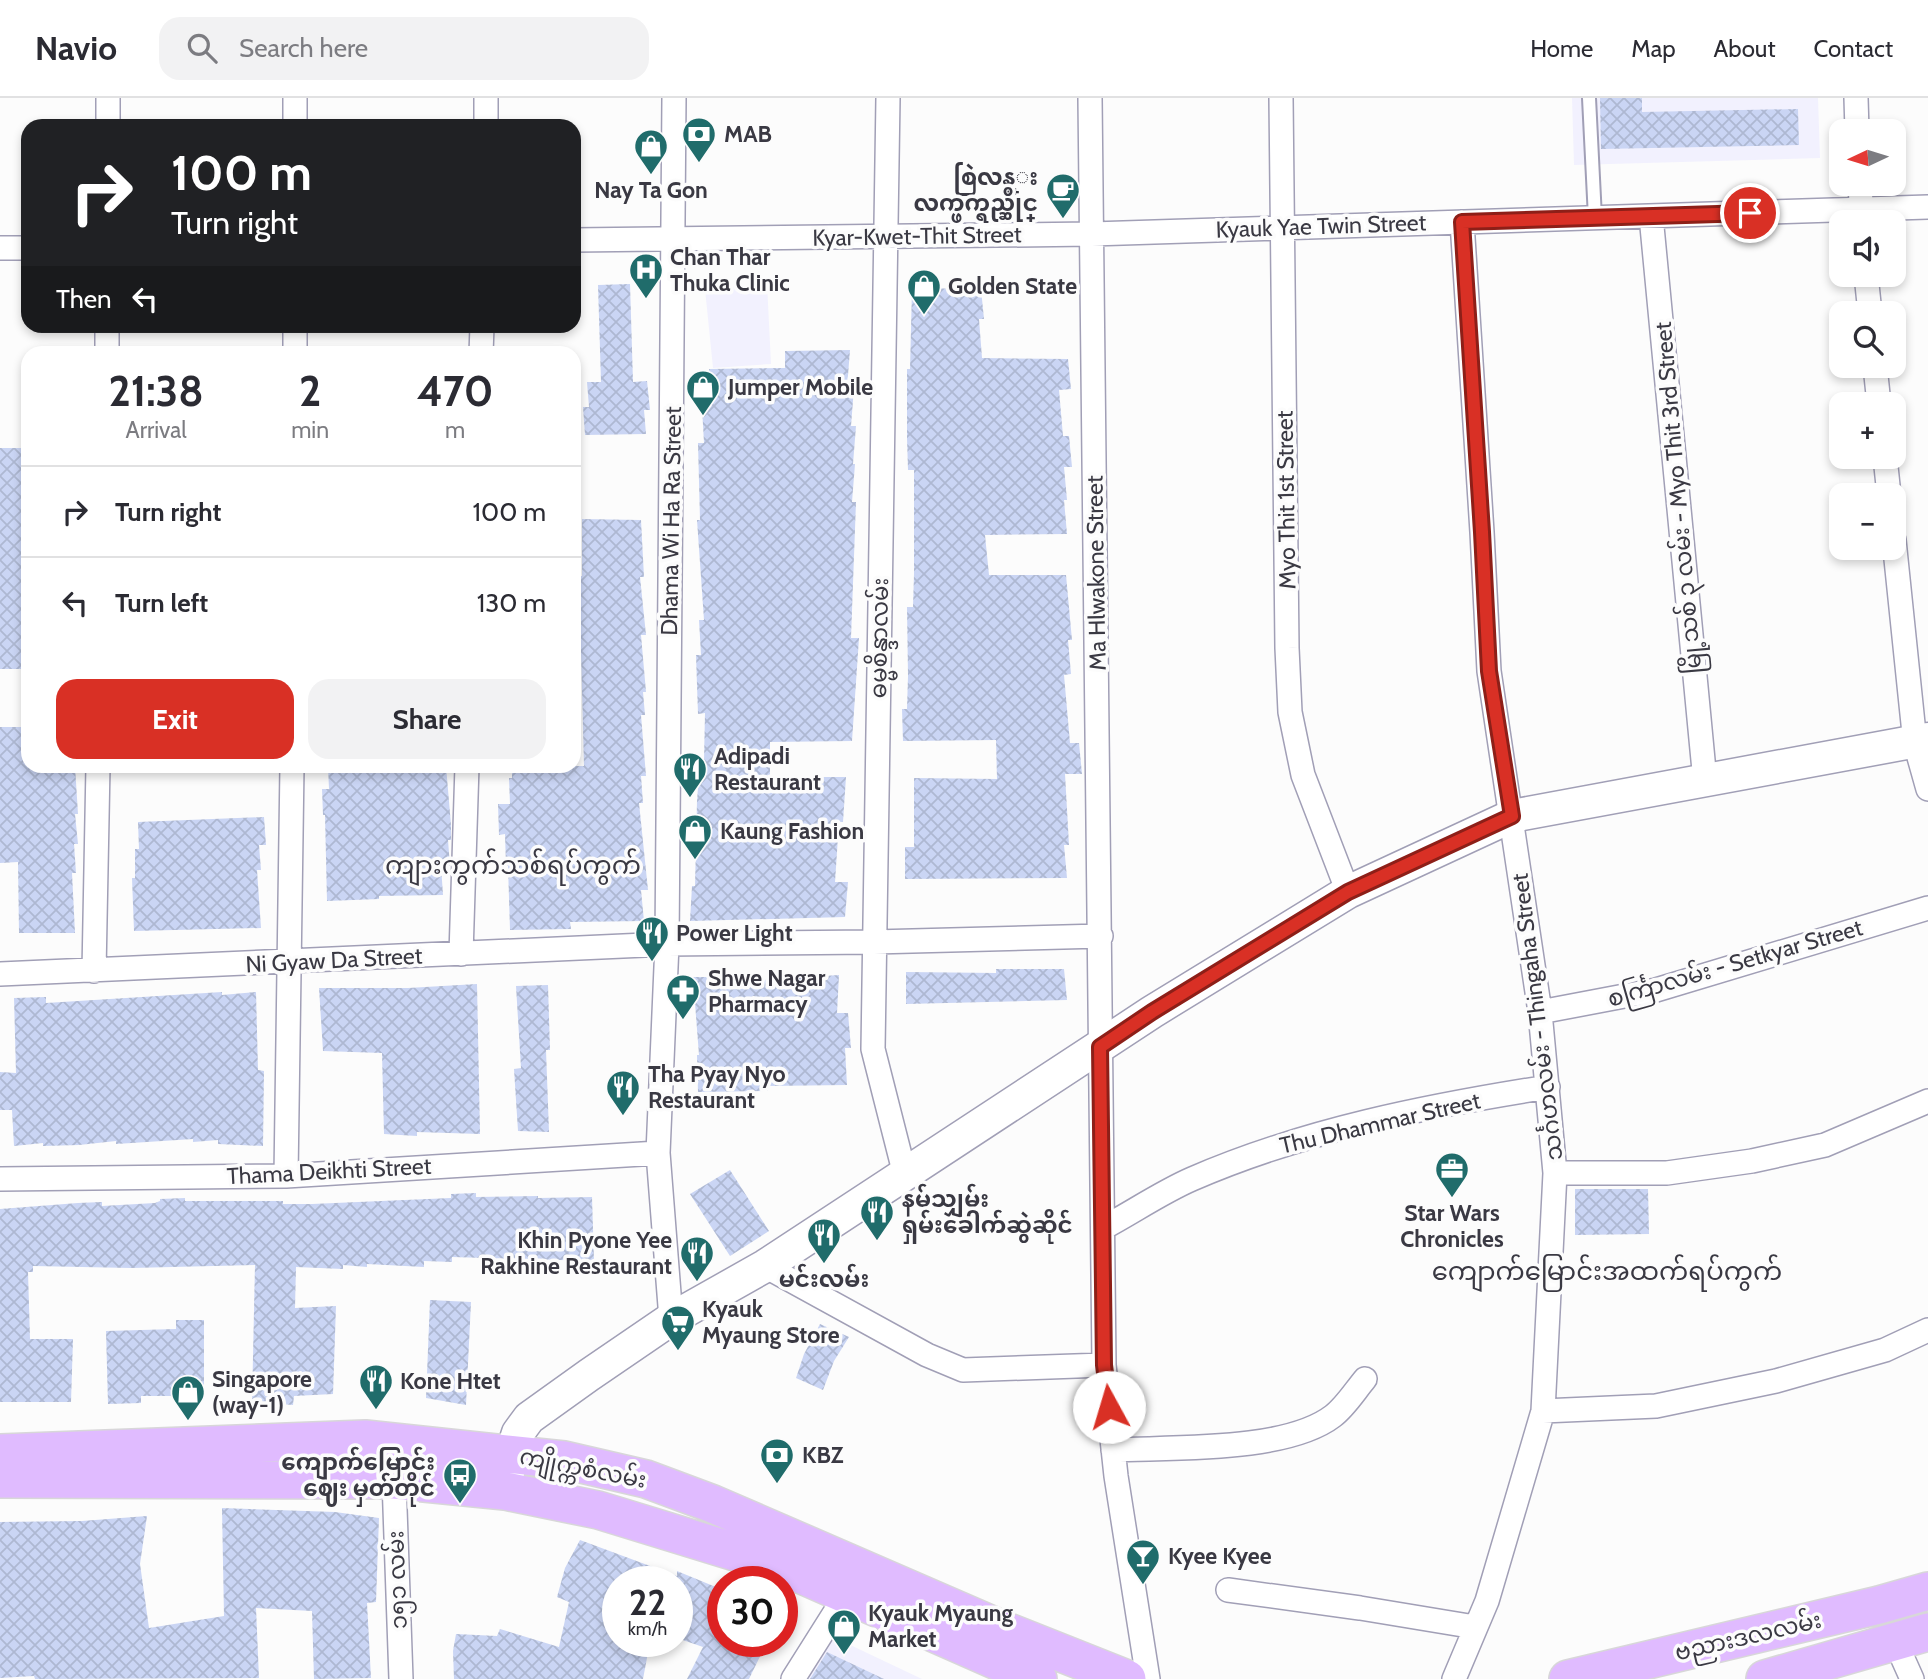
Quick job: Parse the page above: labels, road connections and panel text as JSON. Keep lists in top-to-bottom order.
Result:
{
  "streets": {
    "main road": ["ကျိုက္ကစံလမ်း", "ဗညားဒလလမ်း"],
    "street": [
      "Kyauk Yae Twin Street",
      "Kyar-Kwet-Thit Street",
      "မြို့သစ် ၃ လမ်း - Myo Thit 3rd Street",
      "Myo Thit 1st Street",
      "Dhama Wi Ha Ra Street",
      "Ma Hlwakone Street",
      "ဓမ္မစိန္ဒာလမ်း",
      "Ni Gyaw Da Street",
      "စင်္ကြာလမ်း - Setkyar Street",
      "သင်္ဂဟလမ်း - Thingaha Street",
      "Thu Dhammar Street",
      "Thama Deikhti Street",
      "၁၅၁ လမ်း"
    ]
  },
  "crossings": [
    ["Kyauk Yae Twin Street", "Kyar-Kwet-Thit Street"],
    ["Kyauk Yae Twin Street", "မြို့သစ် ၃ လမ်း - Myo Thit 3rd Street"],
    ["Kyauk Yae Twin Street", "Myo Thit 1st Street"],
    ["Kyauk Yae Twin Street", "Ma Hlwakone Street"],
    ["Kyauk Yae Twin Street", "သင်္ဂဟလမ်း - Thingaha Street"],
    ["Kyar-Kwet-Thit Street", "Dhama Wi Ha Ra Street"],
    ["Kyar-Kwet-Thit Street", "Ma Hlwakone Street"],
    ["Kyar-Kwet-Thit Street", "ဓမ္မစိန္ဒာလမ်း"],
    ["Dhama Wi Ha Ra Street", "Ni Gyaw Da Street"],
    ["Dhama Wi Ha Ra Street", "Thama Deikhti Street"],
    ["Ma Hlwakone Street", "Ni Gyaw Da Street"],
    ["Ma Hlwakone Street", "Thu Dhammar Street"],
    ["ဓမ္မစိန္ဒာလမ်း", "Ni Gyaw Da Street"],
    ["စင်္ကြာလမ်း - Setkyar Street", "သင်္ဂဟလမ်း - Thingaha Street"],
    ["သင်္ဂဟလမ်း - Thingaha Street", "Thu Dhammar Street"],
    ["ကျိုက္ကစံလမ်း", "၁၅၁ လမ်း"]
  ],
  "districts": ["ကျားကွက်သစ်ရပ်ကွက်", "ကျောက်မြောင်းအထက်ရပ်ကွက်"],
  "places": {
    "bank": ["MAB", "KBZ"],
    "shop": [
      "Nay Ta Gon",
      "Golden State",
      "Jumper Mobile",
      "Kaung Fashion",
      "Singapore (way-1)",
      "Kyauk Myaung Market"
    ],
    "cafe": ["စြဲလန္း လက္ဖက္ရည္ဆိုင္"],
    "hospital": ["Chan Thar Thuka Clinic"],
    "restaurant": [
      "Adipadi Restaurant",
      "Power Light",
      "Tha Pyay Nyo Restaurant",
      "နမ့်သျှမ်း ရှမ်းခေါက်ဆွဲဆိုင်",
      "မင်းလမ်း",
      "Khin Pyone Yee Rakhine Restaurant",
      "Kone Htet"
    ],
    "pharmacy": ["Shwe Nagar Pharmacy"],
    "office": ["Star Wars Chronicles"],
    "supermarket": ["Kyauk Myaung Store"],
    "bus stop": ["ကျောက်မြောင်း ဈေး မှတ်တိုင်"],
    "bar": ["Kyee Kyee"]
  },
  "north": "left",
  "page": {
    "header": "Navio",
    "search": "Search here",
    "nav": [
      "Home",
      "Map",
      "About",
      "Contact"
    ],
    "map_buttons": ["+", "−"],
    "turn": ["100 m", "Turn right"],
    "then": "Then",
    "eta": [
      "21:38",
      "Arrival",
      "2",
      "min",
      "470",
      "m"
    ],
    "list": [
      {
        "name": "Turn right",
        "value": "100 m"
      },
      {
        "name": "Turn left",
        "value": "130 m"
      }
    ],
    "buttons": ["Exit", "Share"],
    "speed": "22 km/h",
    "limit": "30"
  }
}
